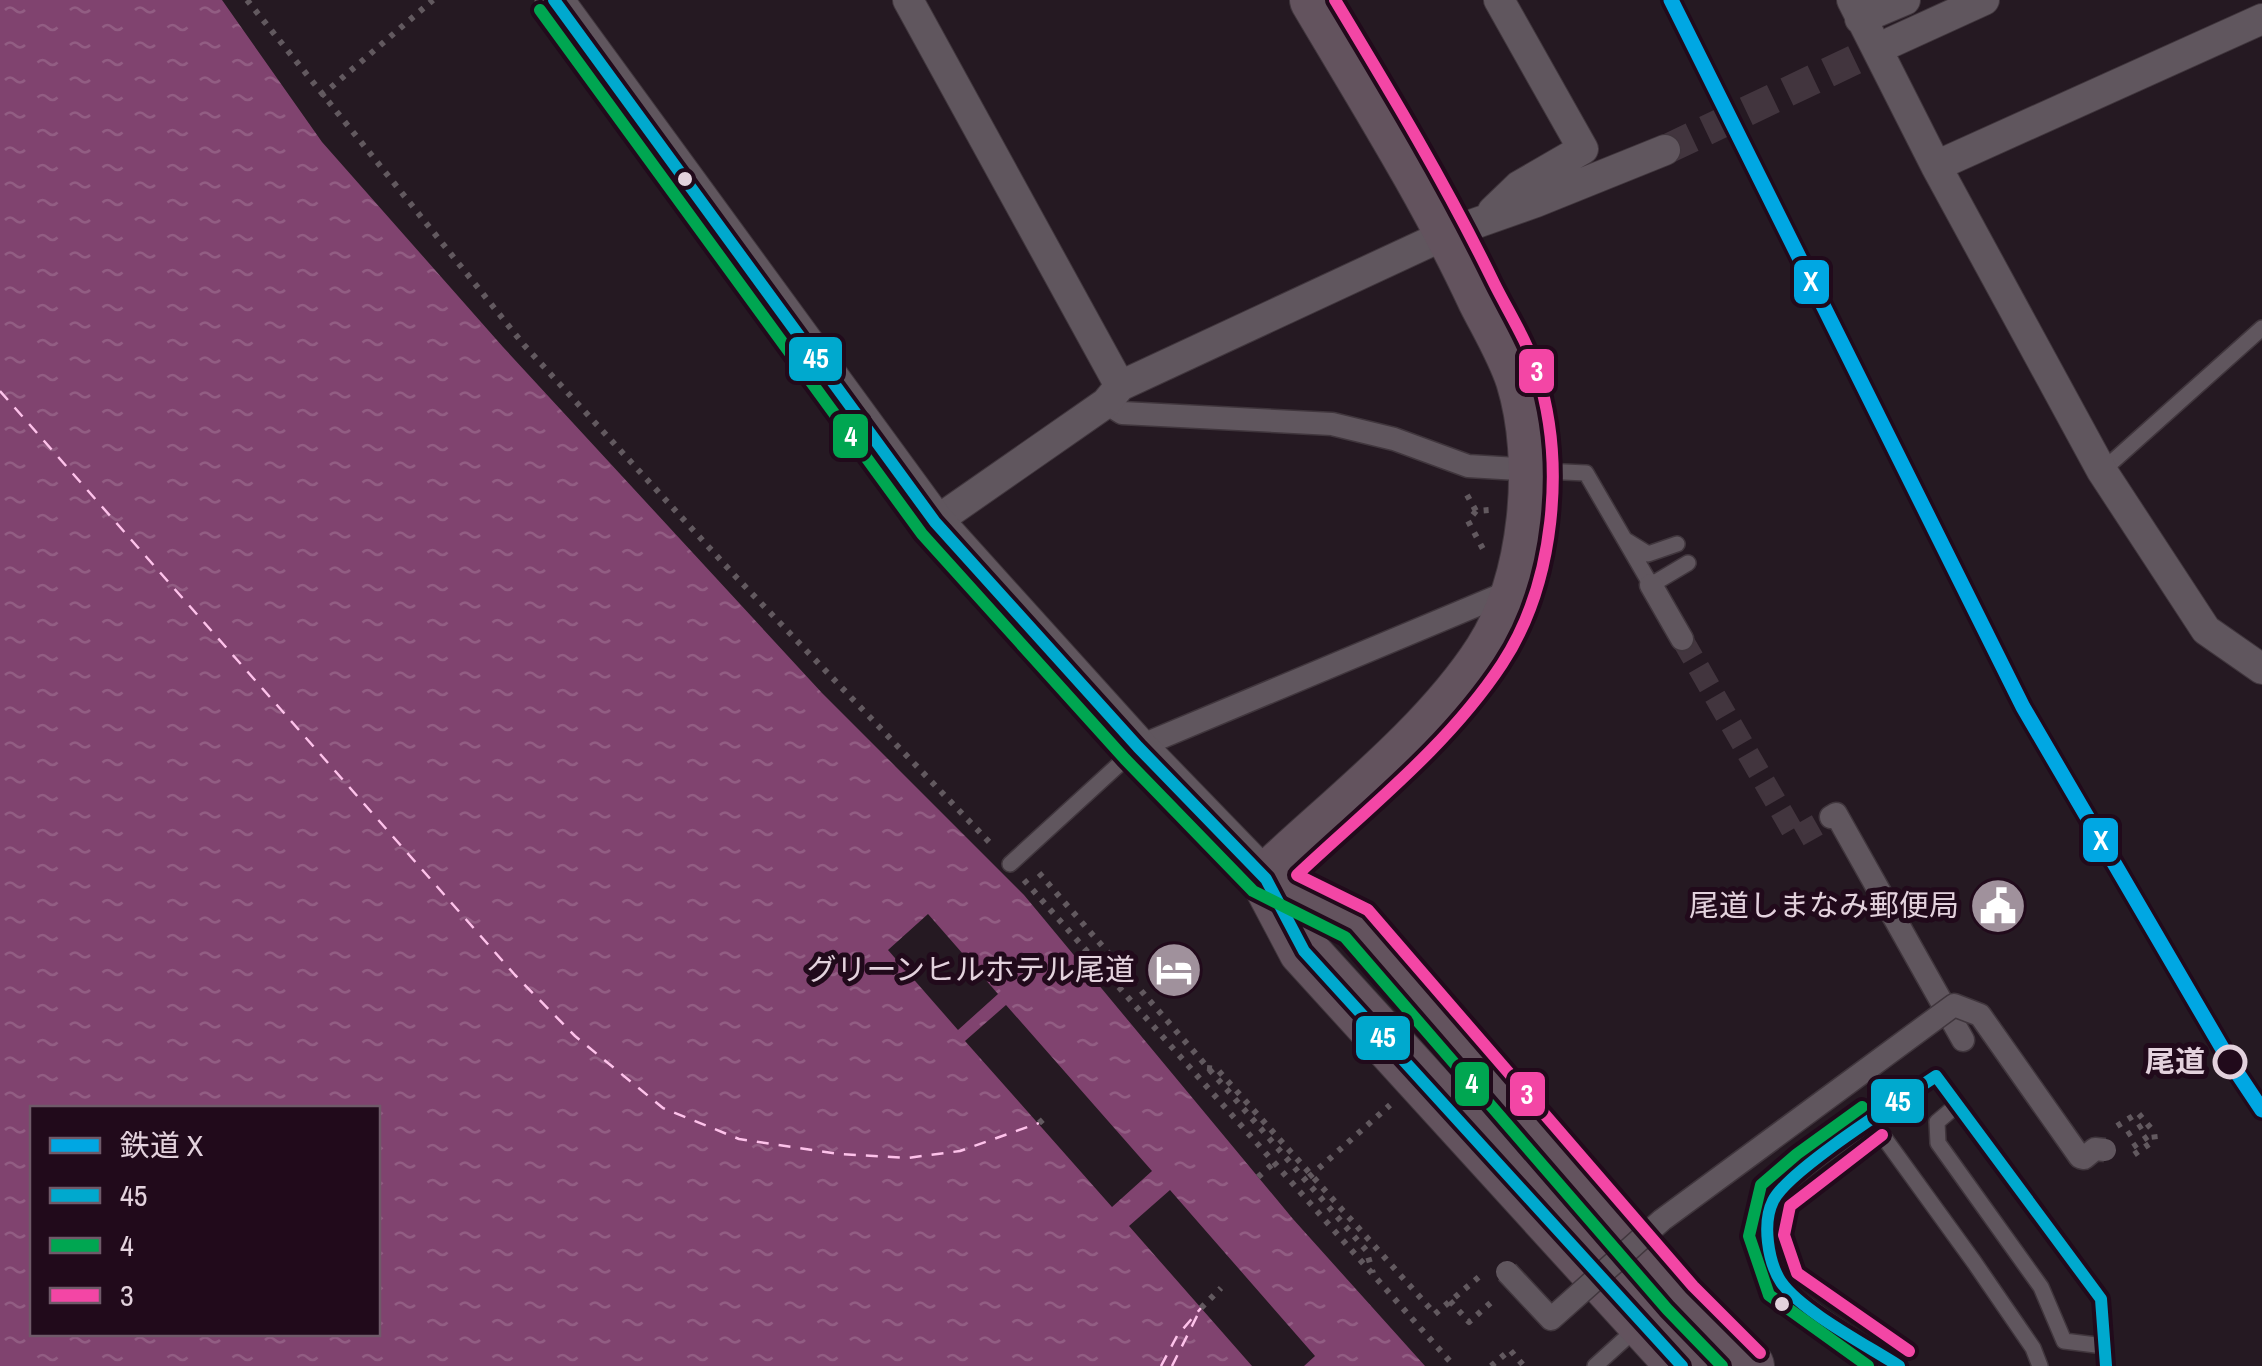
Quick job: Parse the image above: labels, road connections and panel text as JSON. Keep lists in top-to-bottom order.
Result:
{
  "places": {
    "public building": ["尾道しまなみ郵便局"],
    "hotel": ["グリーンヒルホテル尾道"],
    "other": ["尾道"]
  },
  "lines": [
    "rail line X",
    "transit line 45",
    "transit line 3",
    "transit line 4"
  ],
  "legend": [
    "鉄道 X",
    "45",
    "4",
    "3"
  ]
}
